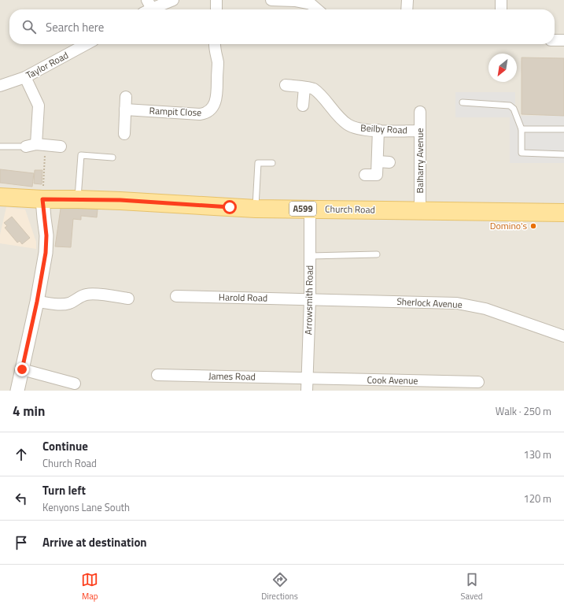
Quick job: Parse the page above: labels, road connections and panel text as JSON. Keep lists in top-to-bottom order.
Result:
{
  "streets": {
    "main road": ["A599", "Church Road"],
    "street": [
      "Taylor Road",
      "Rampit Close",
      "Beilby Road",
      "Balharry Avenue",
      "Harold Road",
      "Arrowsmith Road",
      "Sherlock Avenue",
      "James Road",
      "Cook Avenue"
    ]
  },
  "crossings": [
    ["Beilby Road", "Balharry Avenue"],
    ["Balharry Avenue", "Church Road"],
    ["A599", "Church Road"],
    ["Church Road", "Arrowsmith Road"],
    ["Harold Road", "Arrowsmith Road"],
    ["Harold Road", "Sherlock Avenue"],
    ["Arrowsmith Road", "Sherlock Avenue"],
    ["Arrowsmith Road", "James Road"],
    ["Arrowsmith Road", "Cook Avenue"],
    ["James Road", "Cook Avenue"]
  ],
  "places": ["Domino's"],
  "north": "bottom left",
  "page": {
    "search": "Search here",
    "heading": ["4 min", "Walk · 250 m"],
    "list": [
      ["Continue", "Church Road", "130 m"],
      ["Turn left", "Kenyons Lane South", "120 m"],
      "Arrive at destination"
    ],
    "nav": ["Map", "Directions", "Saved"]
  }
}
